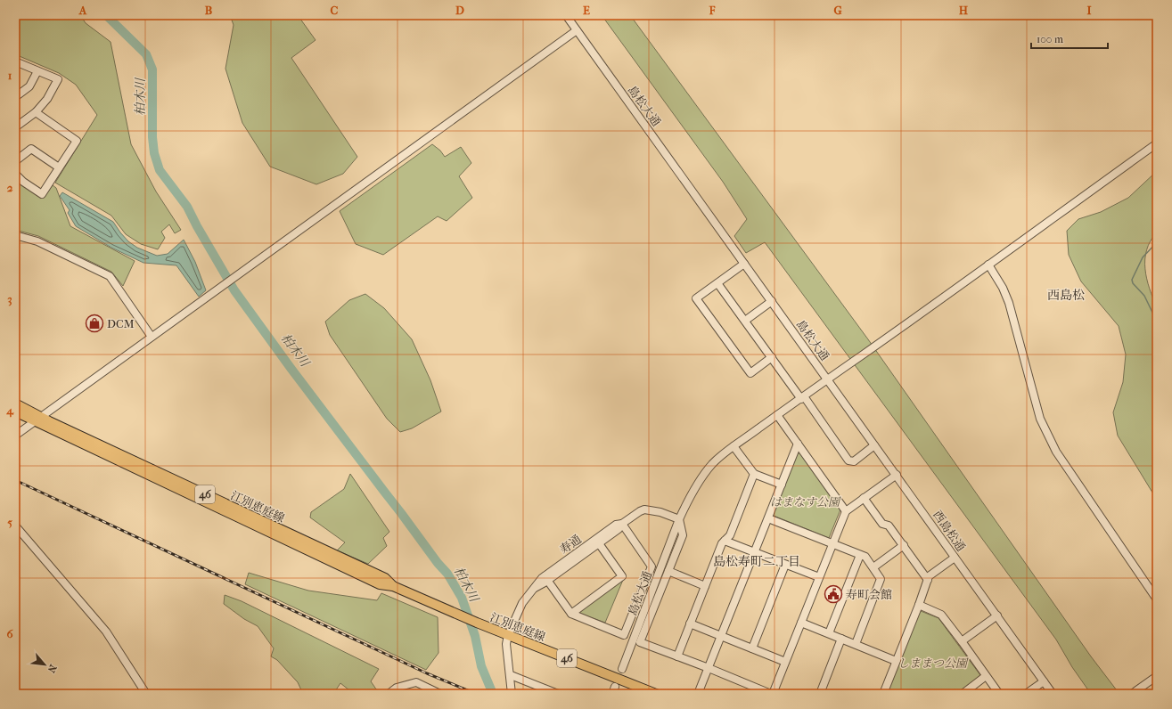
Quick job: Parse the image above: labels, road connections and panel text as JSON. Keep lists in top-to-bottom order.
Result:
{
  "streets": {
    "main road": ["46", "江別恵庭線"],
    "street": ["島松大通", "西島松通", "寿通"]
  },
  "crossings": [
    ["島松大通", "西島松通"],
    ["島松大通", "寿通"],
    ["江別恵庭線", "寿通"]
  ],
  "districts": ["西島松", "島松寿町二丁目"],
  "water": ["柏木川"],
  "parks": ["はまなす公園", "しままつ公園"],
  "places": {
    "shop": ["DCM"],
    "public building": ["寿町会館"]
  },
  "scale_bar": "100 m",
  "north": "bottom right",
  "grid": {
    "columns": [
      "A",
      "B",
      "C",
      "D",
      "E",
      "F",
      "G",
      "H",
      "I"
    ],
    "rows": [
      "1",
      "2",
      "3",
      "4",
      "5",
      "6"
    ]
  }
}
